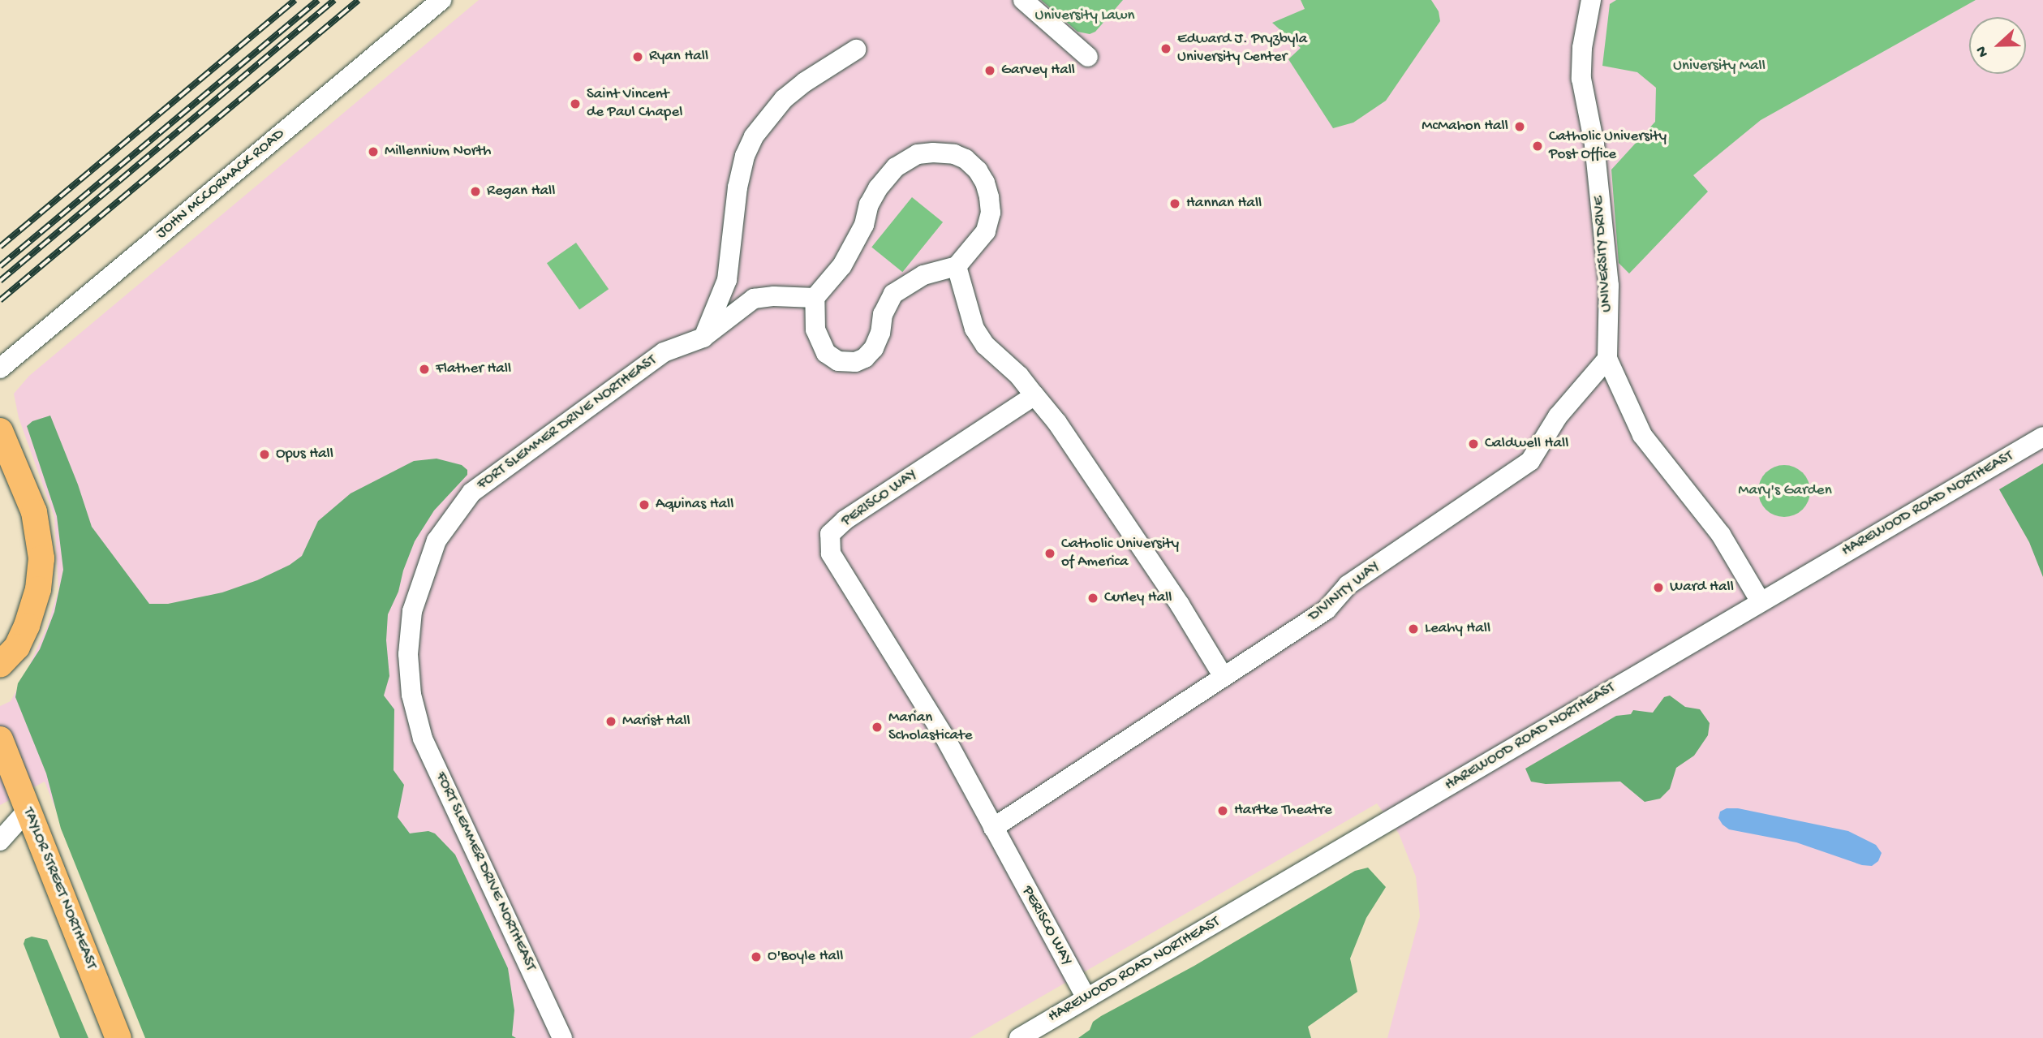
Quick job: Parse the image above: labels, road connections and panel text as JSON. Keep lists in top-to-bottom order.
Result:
{
  "streets": {
    "main road": ["TAYLOR STREET NORTHEAST"],
    "street": [
      "JOHN MCCORMACK ROAD",
      "UNIVERSITY DRIVE",
      "FORT SLEMMER DRIVE NORTHEAST",
      "PERISCO WAY",
      "HAREWOOD ROAD NORTHEAST",
      "DIVINITY WAY"
    ]
  },
  "crossings": [
    ["UNIVERSITY DRIVE", "HAREWOOD ROAD NORTHEAST"],
    ["UNIVERSITY DRIVE", "DIVINITY WAY"],
    ["PERISCO WAY", "HAREWOOD ROAD NORTHEAST"],
    ["PERISCO WAY", "DIVINITY WAY"]
  ],
  "parks": ["University Lawn", "University Mall", "Mary's Garden"],
  "places": [
    "Edward J. Pryzbyla University Center",
    "Ryan Hall",
    "Garvey Hall",
    "Saint Vincent de Paul Chapel",
    "McMahon Hall",
    "Catholic University Post Office",
    "Millennium North",
    "Regan Hall",
    "Hannan Hall",
    "Flather Hall",
    "Caldwell Hall",
    "Opus Hall",
    "Aquinas Hall",
    "Catholic University of America",
    "Ward Hall",
    "Curley Hall",
    "Leahy Hall",
    "Marist Hall",
    "Marian Scholasticate",
    "Hartke Theatre",
    "O'Boyle Hall"
  ],
  "north": "left"
}
